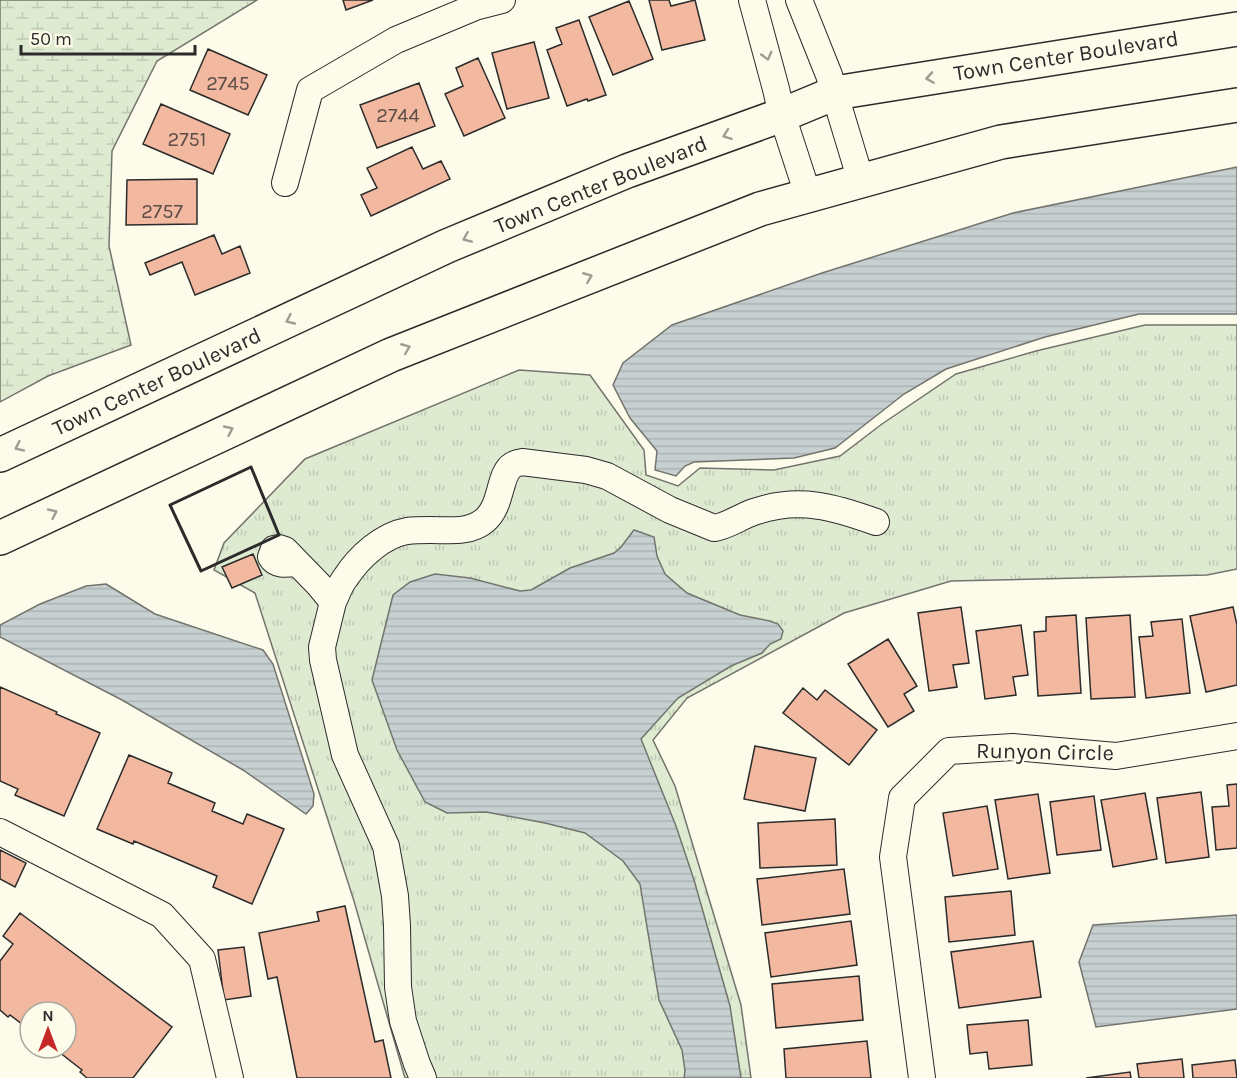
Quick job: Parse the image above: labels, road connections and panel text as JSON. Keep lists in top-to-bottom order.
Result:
{
  "streets": {
    "main road": ["Town Center Boulevard"],
    "street": ["Runyon Circle"]
  },
  "house_numbers": [
    "2745",
    "2744",
    "2751",
    "2757"
  ],
  "scale_bar": "50 m",
  "north": "top"
}
